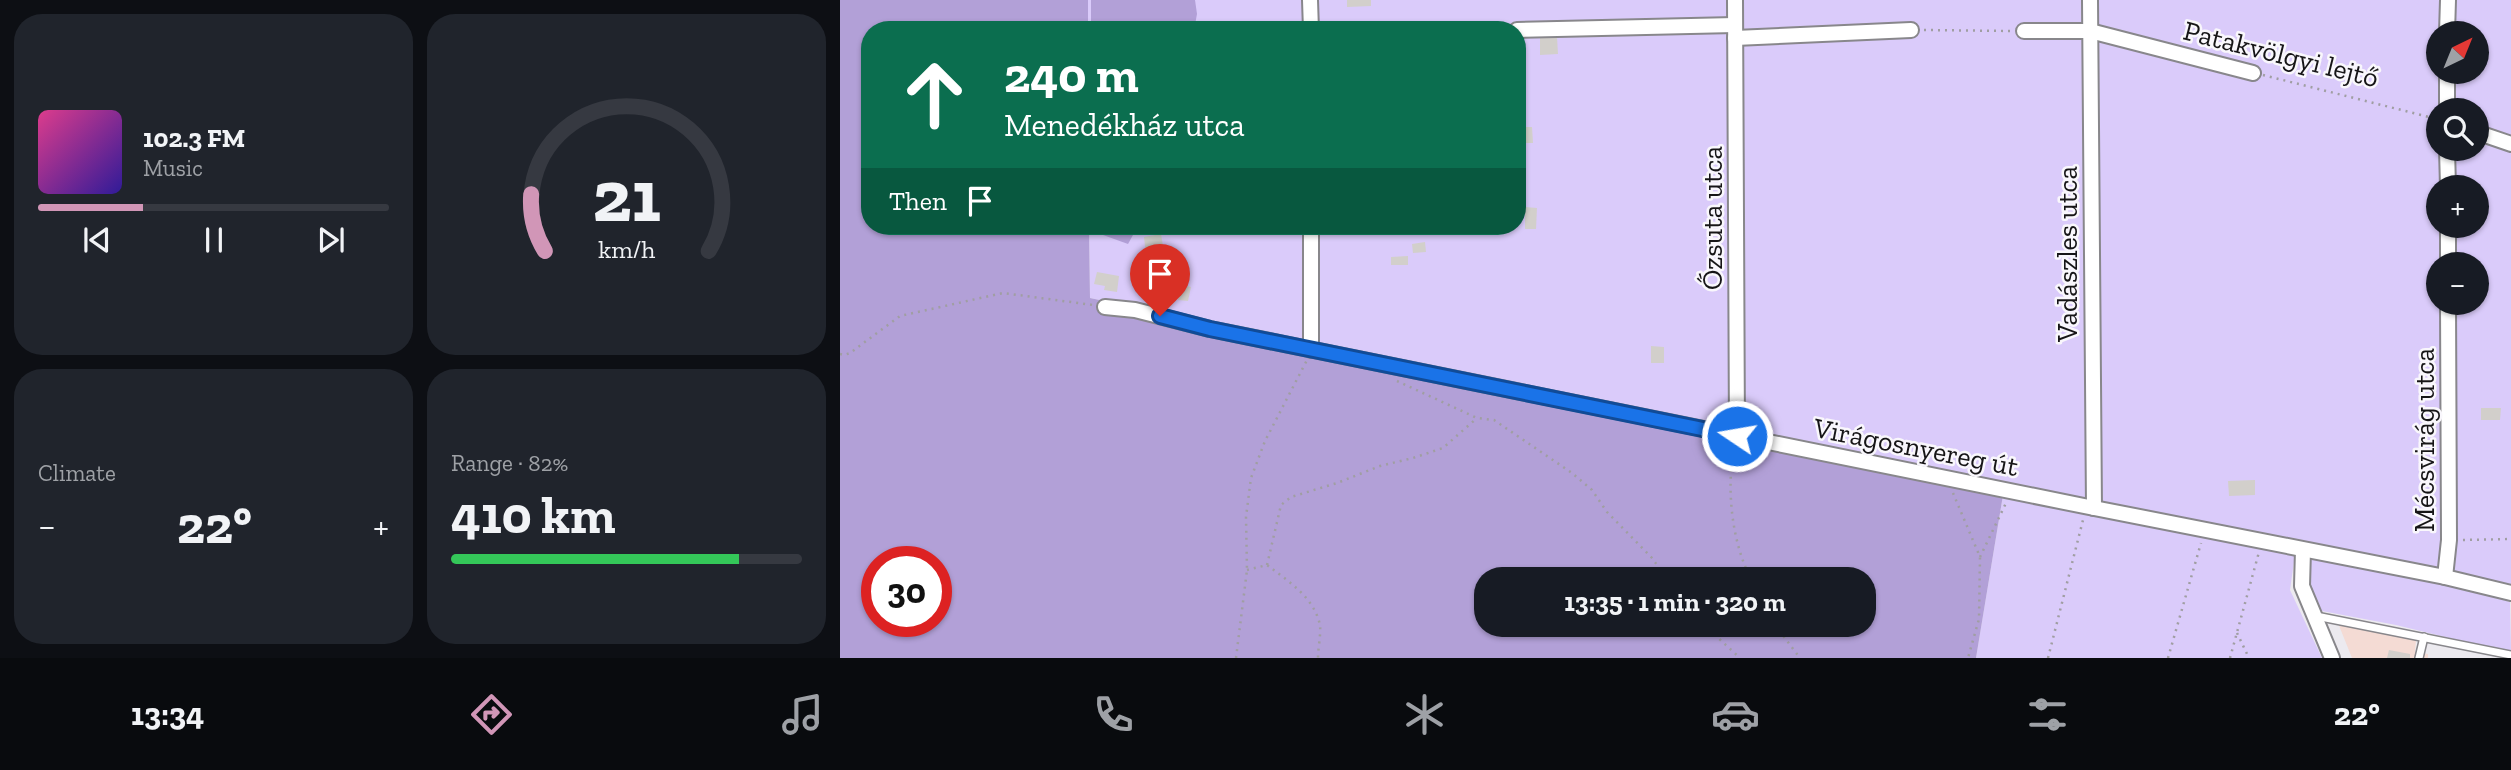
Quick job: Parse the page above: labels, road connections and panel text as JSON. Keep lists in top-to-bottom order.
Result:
{
  "streets": {
    "street": [
      "Patakvölgyi lejtő",
      "Őzsuta utca",
      "Vadászles utca",
      "Mécsvirág utca",
      "Virágosnyereg út"
    ]
  },
  "crossings": [
    ["Patakvölgyi lejtő", "Vadászles utca"],
    ["Őzsuta utca", "Virágosnyereg út"],
    ["Vadászles utca", "Virágosnyereg út"],
    ["Mécsvirág utca", "Virágosnyereg út"]
  ],
  "north": "top right",
  "page": {
    "map_buttons": ["+", "−"],
    "turn": ["240 m", "Menedékház utca"],
    "song": ["102.3 FM", "Music"],
    "then": "Then",
    "tile": [
      "Climate",
      ["Range · 82%", "410 km"]
    ],
    "heat": ["−", "22°", "+"],
    "limit": "30",
    "trip": "13:35 · 1 min · 320 m",
    "tabs": ["13:34", "22°"],
    "gauge": ["21", "km/h"]
  }
}
